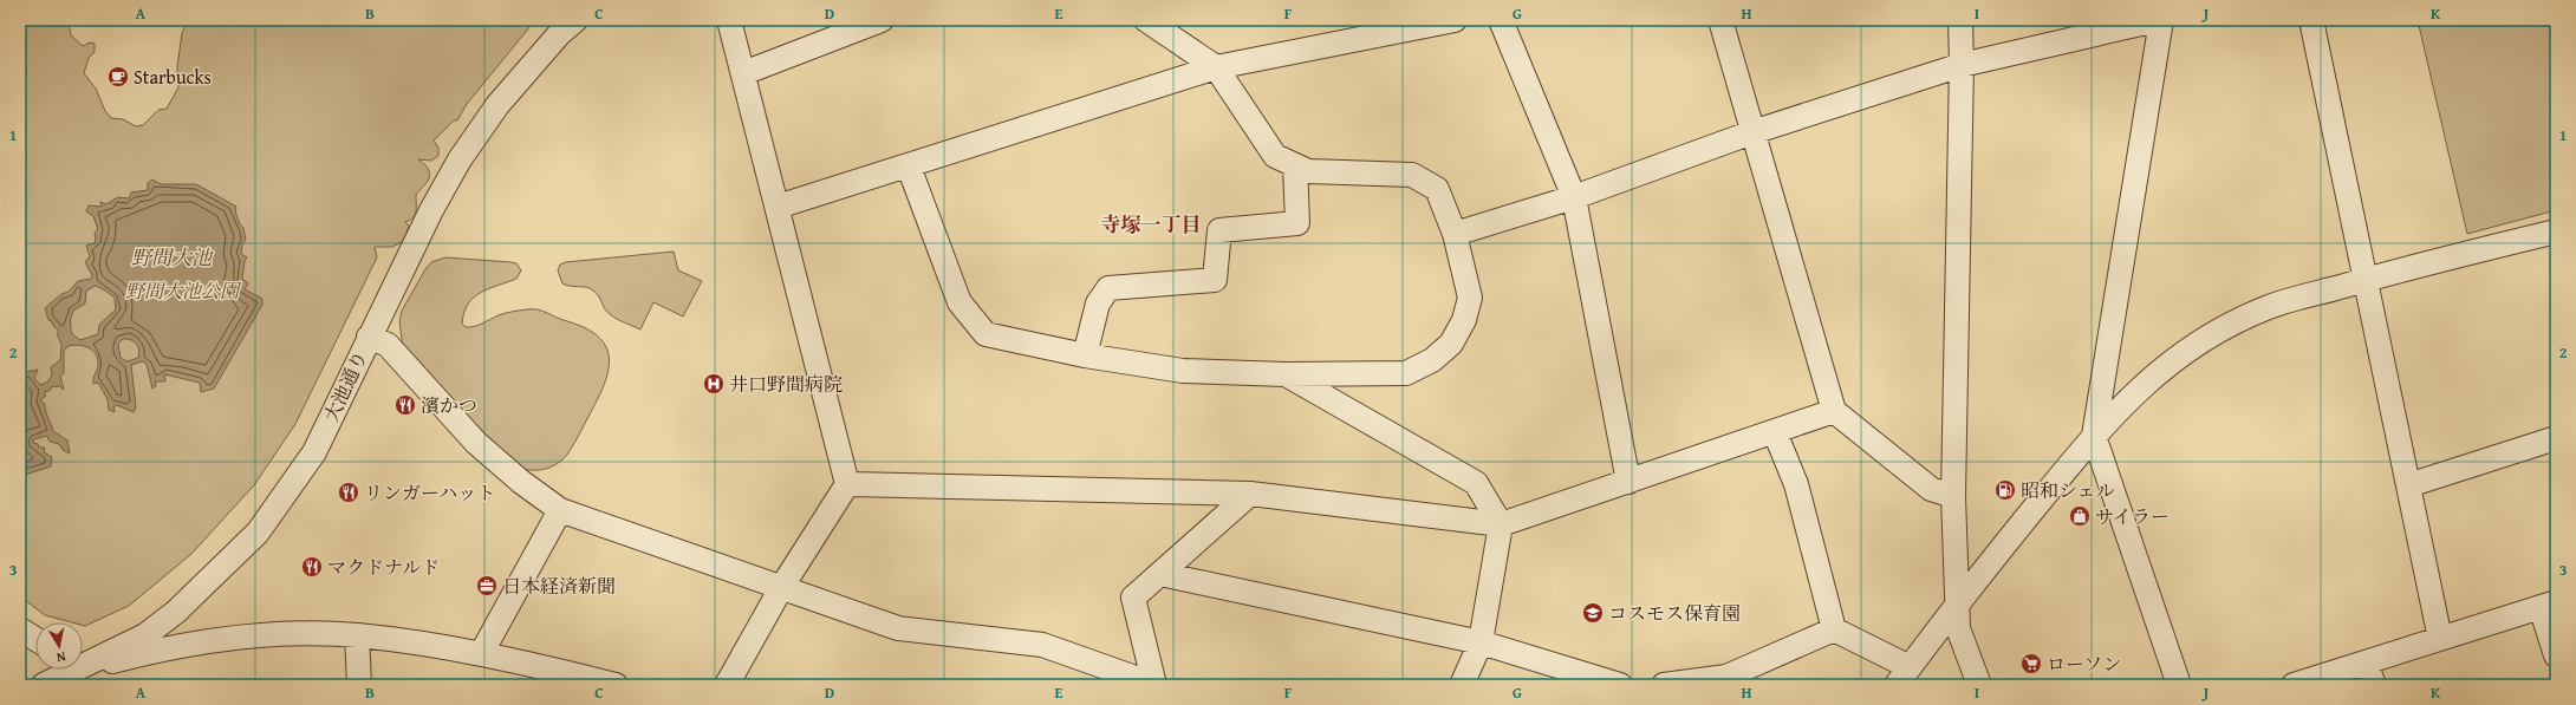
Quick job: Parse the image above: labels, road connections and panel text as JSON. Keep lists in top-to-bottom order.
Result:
{
  "streets": {
    "street": ["大池通り"]
  },
  "districts": ["寺塚一丁目"],
  "water": ["野間大池"],
  "parks": ["野間大池公園"],
  "places": {
    "cafe": ["Starbucks"],
    "hospital": ["井口野間病院"],
    "restaurant": ["濱かつ", "リンガーハット", "マクドナルド"],
    "fuel station": ["昭和シェル"],
    "shop": ["サイラー"],
    "office": ["日本経済新聞"],
    "school or university": ["コスモス保育園"],
    "supermarket": ["ローソン"]
  },
  "north": "bottom",
  "grid": {
    "columns": [
      "A",
      "B",
      "C",
      "D",
      "E",
      "F",
      "G",
      "H",
      "I",
      "J",
      "K"
    ],
    "rows": ["1", "2", "3"]
  }
}
